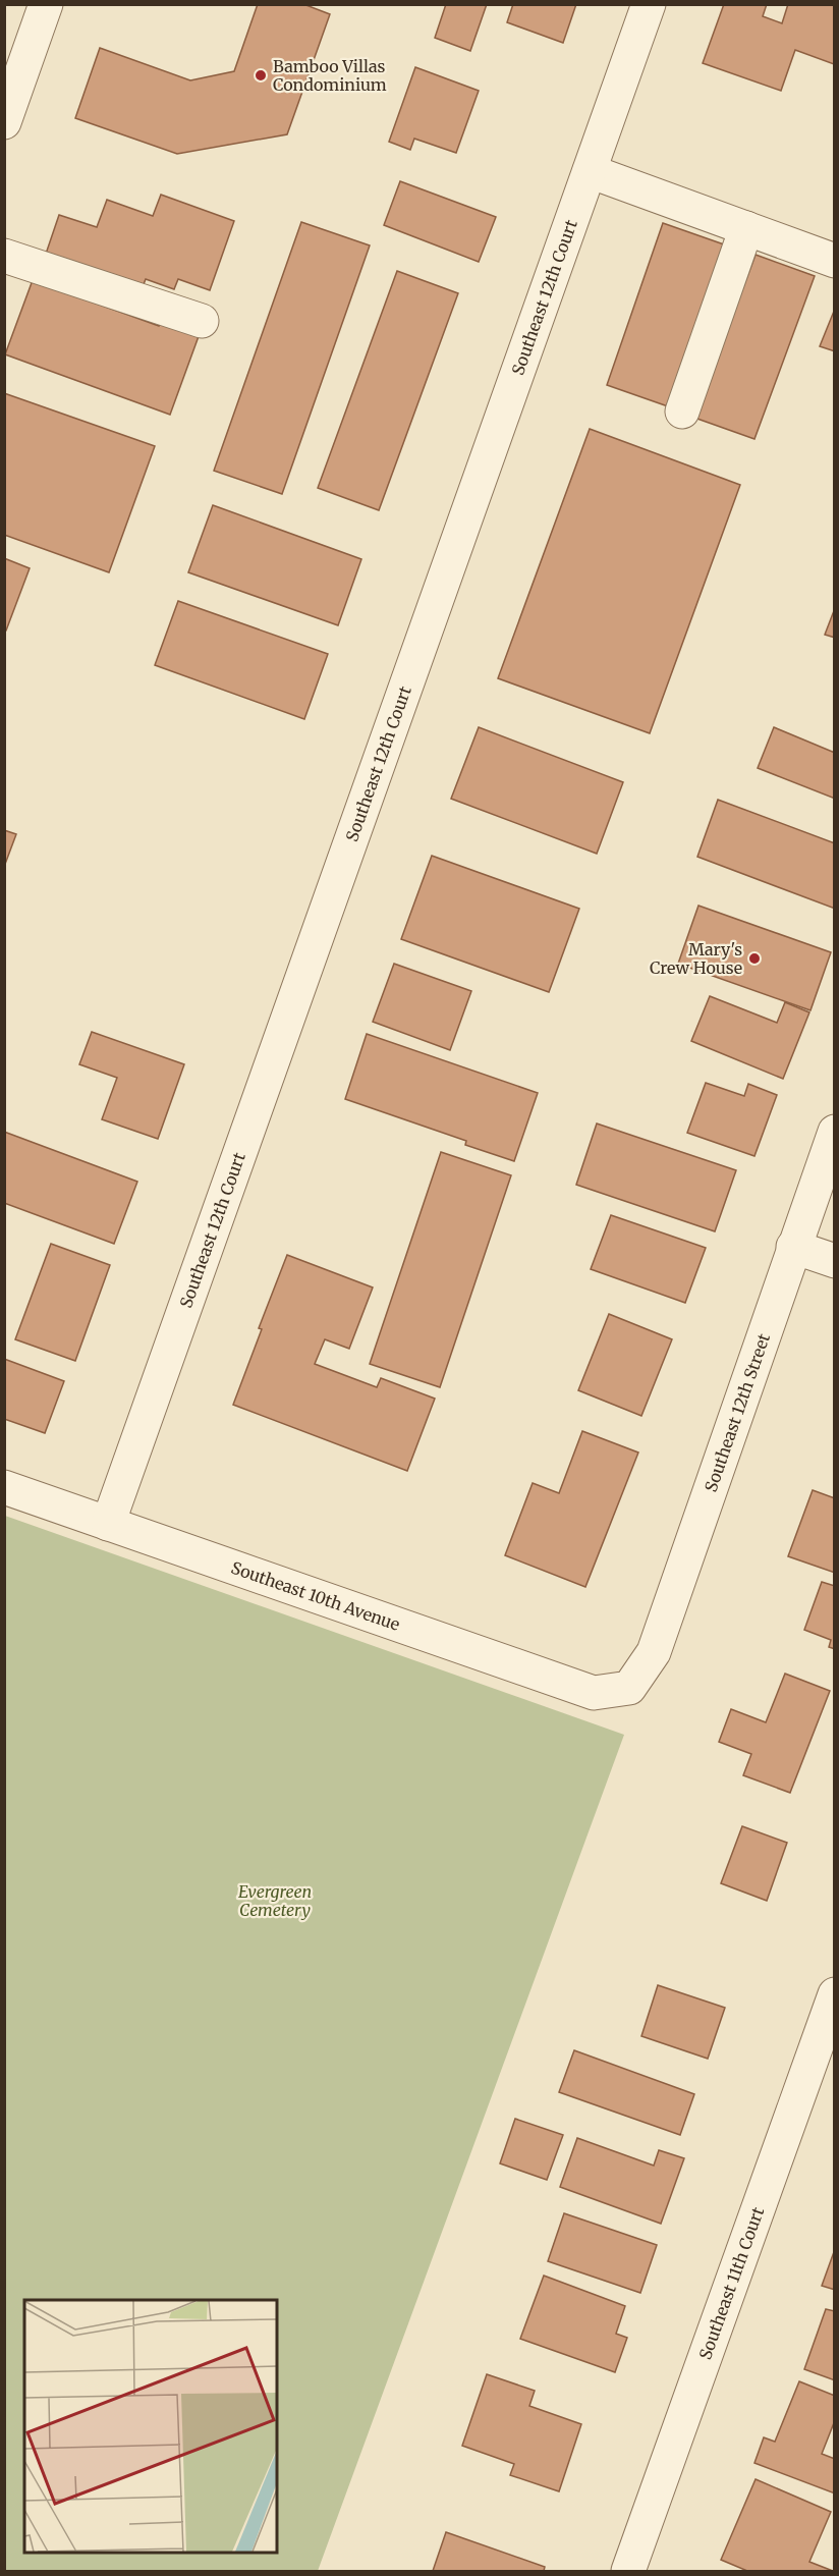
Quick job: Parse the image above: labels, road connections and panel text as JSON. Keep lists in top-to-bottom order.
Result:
{
  "streets": {
    "street": [
      "Southeast 12th Court",
      "Southeast 12th Street",
      "Southeast 10th Avenue",
      "Southeast 11th Court"
    ]
  },
  "crossings": [
    ["Southeast 12th Court", "Southeast 10th Avenue"],
    ["Southeast 12th Street", "Southeast 10th Avenue"]
  ],
  "parks": ["Evergreen Cemetery"],
  "places": ["Bamboo Villas Condominium", "Mary's Crew House"]
}
